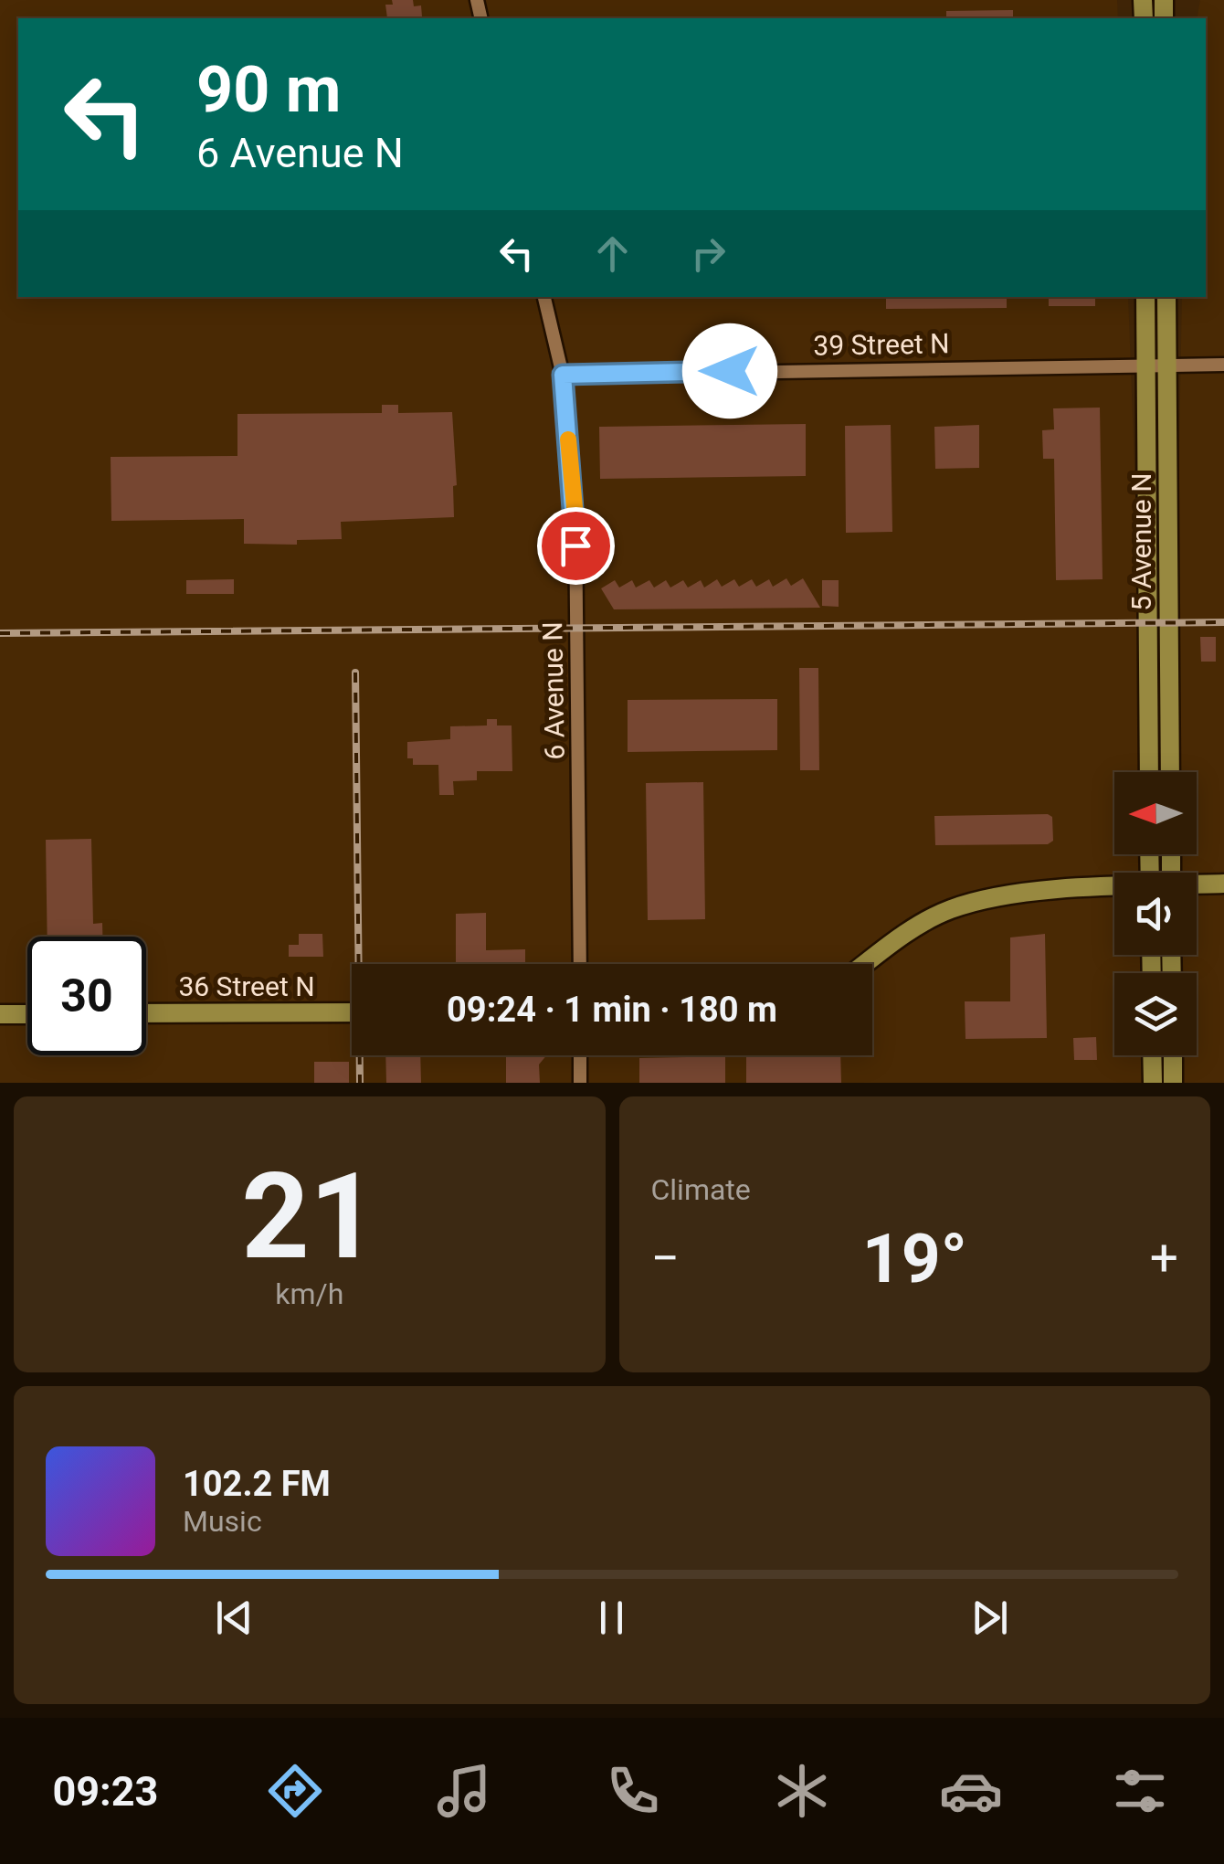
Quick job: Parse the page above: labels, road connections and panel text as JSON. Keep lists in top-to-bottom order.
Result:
{
  "streets": {
    "main road": ["5 Avenue N", "36 Street N"],
    "street": ["39 Street N", "6 Avenue N"]
  },
  "crossings": [
    ["39 Street N", "5 Avenue N"],
    ["39 Street N", "6 Avenue N"]
  ],
  "north": "left",
  "page": {
    "turn": ["90 m", "6 Avenue N"],
    "limit": "30",
    "trip": "09:24 · 1 min · 180 m",
    "tile": [
      ["21", "km/h"],
      "Climate"
    ],
    "heat": ["−", "19°", "+"],
    "song": ["102.2 FM", "Music"],
    "tabs": "09:23"
  }
}
